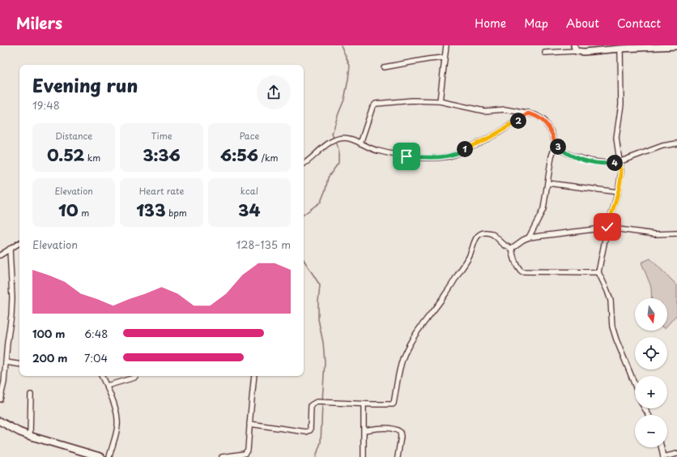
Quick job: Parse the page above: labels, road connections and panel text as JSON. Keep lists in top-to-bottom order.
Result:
{
  "north": "bottom",
  "page": {
    "header": "Milers",
    "nav": [
      "Home",
      "Map",
      "About",
      "Contact"
    ],
    "heading": ["Evening run", "19:48"],
    "pins": [
      "2",
      "3",
      "1",
      "4"
    ],
    "stats": [
      ["Distance", "0.52 km"],
      ["Time", "3:36"],
      ["Pace", "6:56 /km"],
      ["Elevation", "10 m"],
      ["Heart rate", "133 bpm"],
      ["kcal", "34"]
    ],
    "chart": ["Elevation", "128–135 m"],
    "map_buttons": ["+", "−"],
    "list": [
      {
        "name": "100 m",
        "note": "6:48"
      },
      {
        "name": "200 m",
        "note": "7:04"
      }
    ]
  }
}
